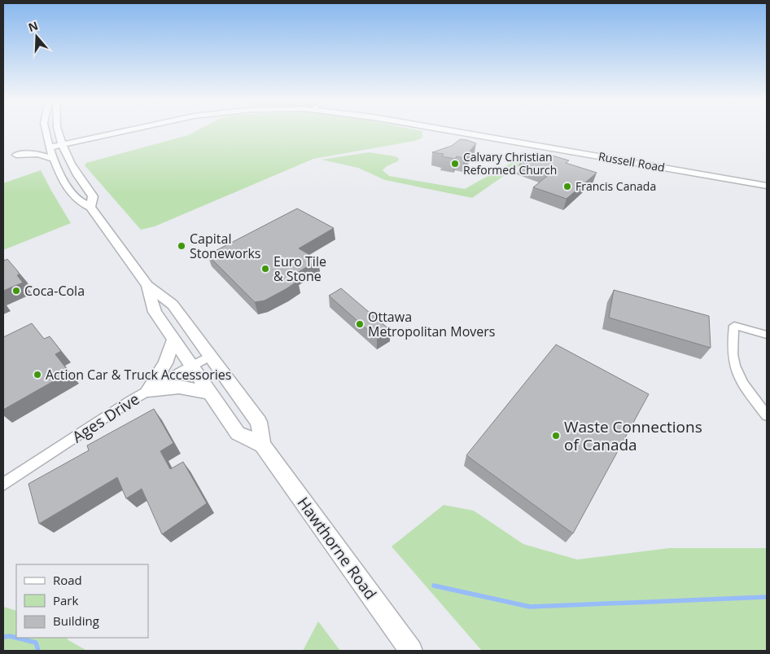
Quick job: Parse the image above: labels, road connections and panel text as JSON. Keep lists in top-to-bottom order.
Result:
{
  "streets": {
    "main road": ["Russell Road", "Hawthorne Road"],
    "street": ["Ages Drive"]
  },
  "crossings": [
    ["Russell Road", "Hawthorne Road"],
    ["Ages Drive", "Hawthorne Road"]
  ],
  "places": [
    "Calvary Christian Reformed Church",
    "Francis Canada",
    "Capital Stoneworks",
    "Euro Tile & Stone",
    "Coca-Cola",
    "Ottawa Metropolitan Movers",
    "Action Car & Truck Accessories",
    "Waste Connections of Canada"
  ],
  "legend": ["Road", "Park", "Building"],
  "north": "top"
}
